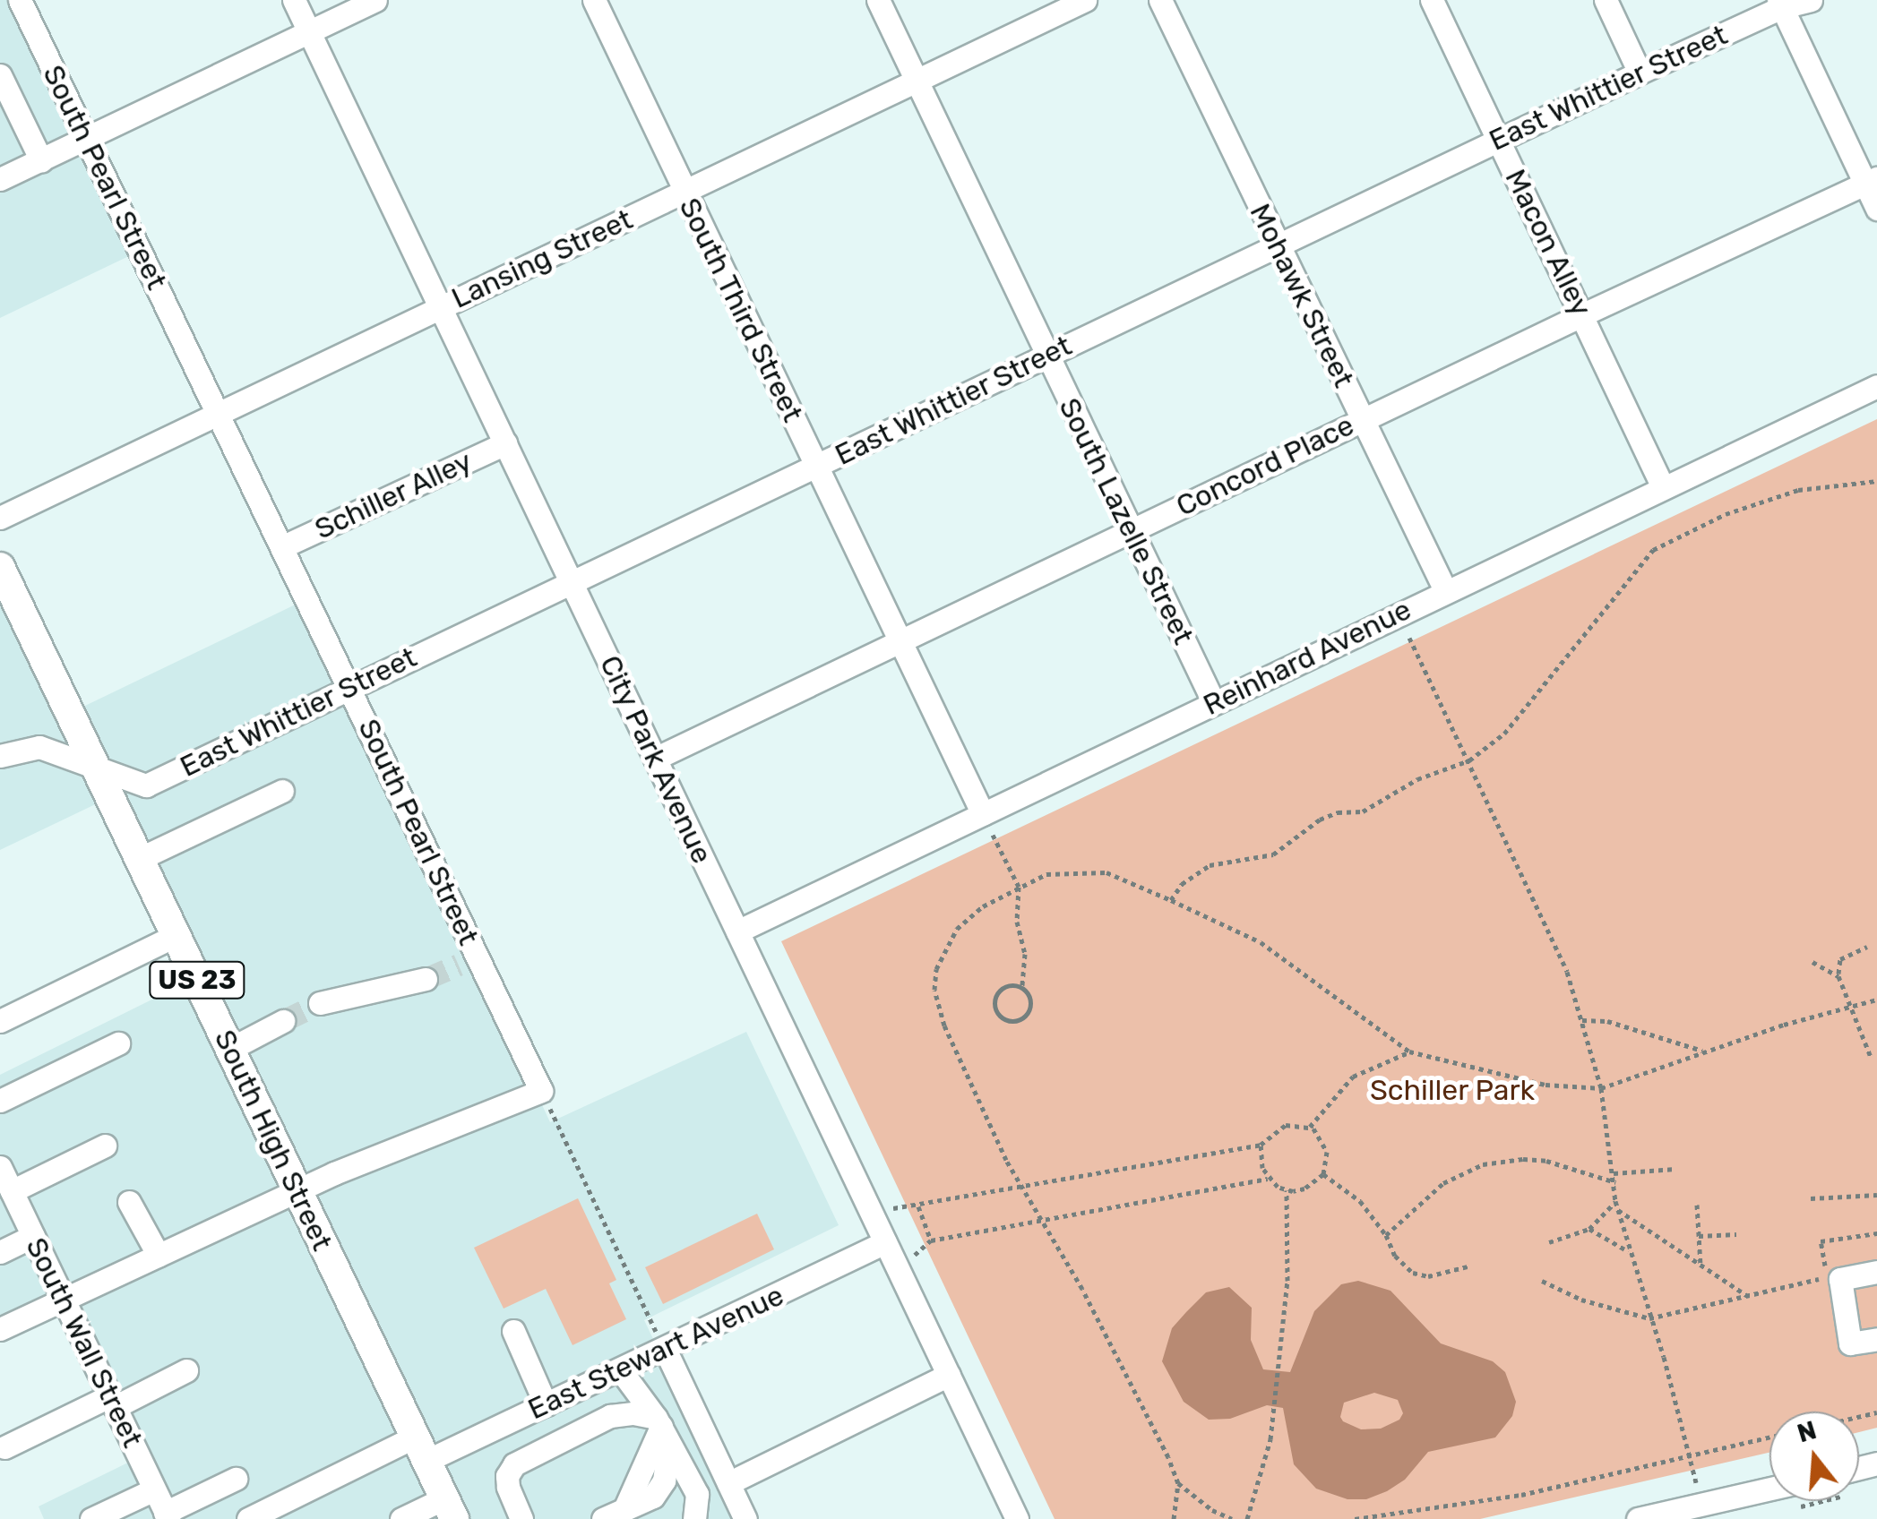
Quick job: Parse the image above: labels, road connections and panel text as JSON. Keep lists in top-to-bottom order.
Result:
{
  "streets": {
    "main road": ["US 23", "South High Street"],
    "street": [
      "East Whittier Street",
      "South Pearl Street",
      "Macon Alley",
      "Lansing Street",
      "Mohawk Street",
      "South Third Street",
      "Concord Place",
      "Schiller Alley",
      "South Lazelle Street",
      "Reinhard Avenue",
      "City Park Avenue",
      "South Wall Street",
      "East Stewart Avenue"
    ]
  },
  "crossings": [
    ["East Whittier Street", "South Pearl Street"],
    ["East Whittier Street", "Macon Alley"],
    ["East Whittier Street", "Mohawk Street"],
    ["East Whittier Street", "South Third Street"],
    ["East Whittier Street", "South Lazelle Street"],
    ["East Whittier Street", "City Park Avenue"],
    ["East Whittier Street", "South High Street"],
    ["South Pearl Street", "Lansing Street"],
    ["South Pearl Street", "Schiller Alley"],
    ["Macon Alley", "Concord Place"],
    ["Macon Alley", "Reinhard Avenue"],
    ["Lansing Street", "South Third Street"],
    ["Lansing Street", "South Lazelle Street"],
    ["Lansing Street", "City Park Avenue"],
    ["Mohawk Street", "Concord Place"],
    ["Mohawk Street", "Reinhard Avenue"],
    ["South Third Street", "Concord Place"],
    ["South Third Street", "Reinhard Avenue"],
    ["Concord Place", "South Lazelle Street"],
    ["Concord Place", "City Park Avenue"],
    ["Schiller Alley", "City Park Avenue"],
    ["South Lazelle Street", "Reinhard Avenue"],
    ["Reinhard Avenue", "City Park Avenue"],
    ["City Park Avenue", "East Stewart Avenue"],
    ["South High Street", "East Stewart Avenue"]
  ],
  "parks": ["Schiller Park"],
  "north": "top"
}
